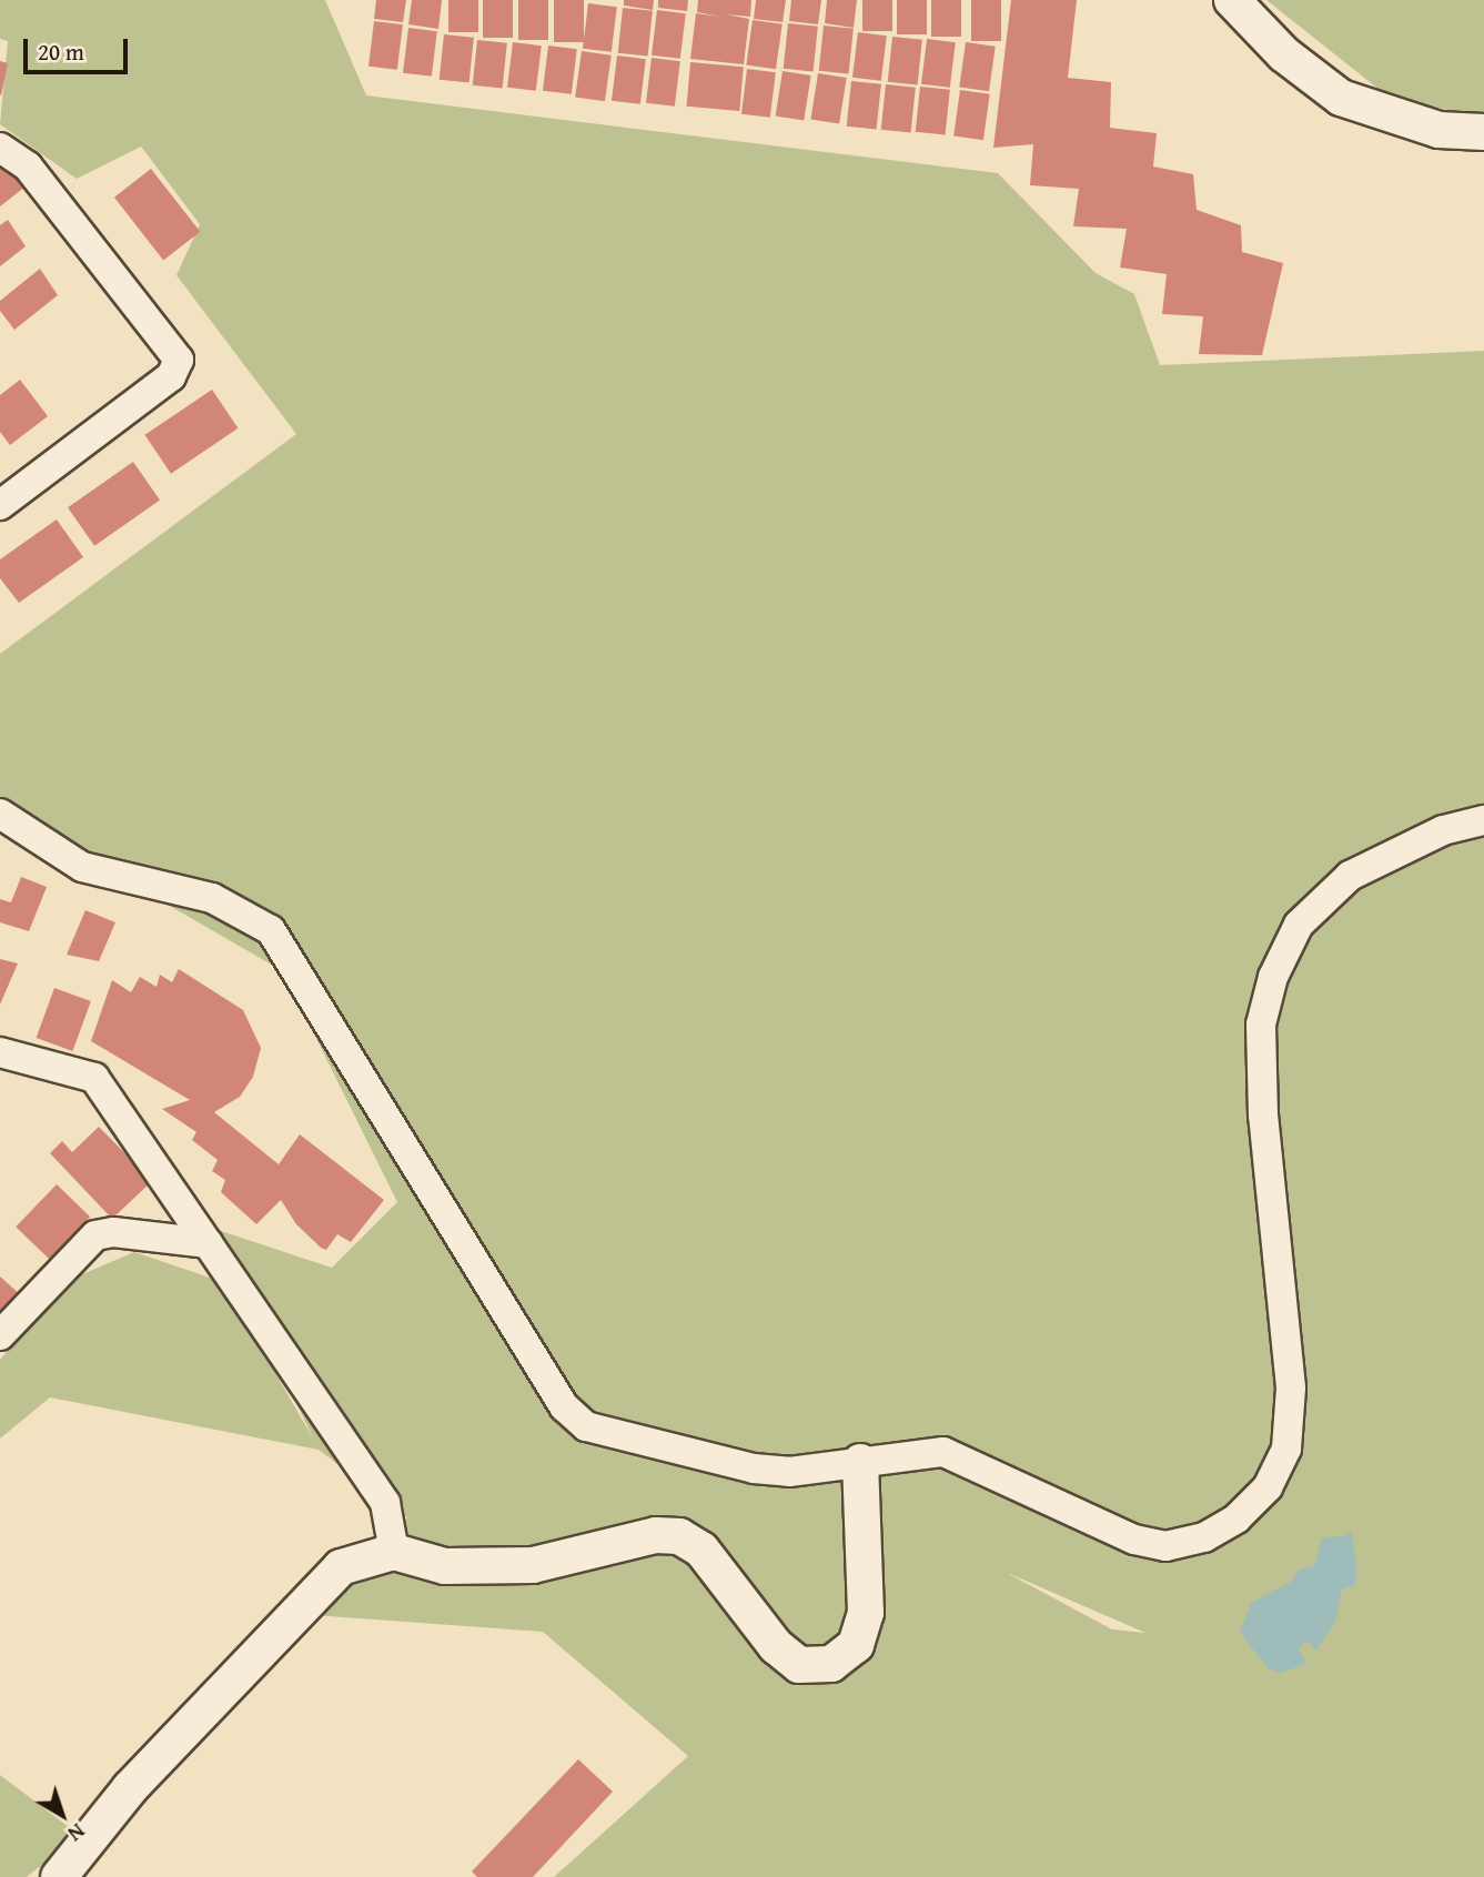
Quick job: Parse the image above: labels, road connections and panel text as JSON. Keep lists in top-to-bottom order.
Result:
{
  "scale_bar": "20 m",
  "north": "bottom right"
}
